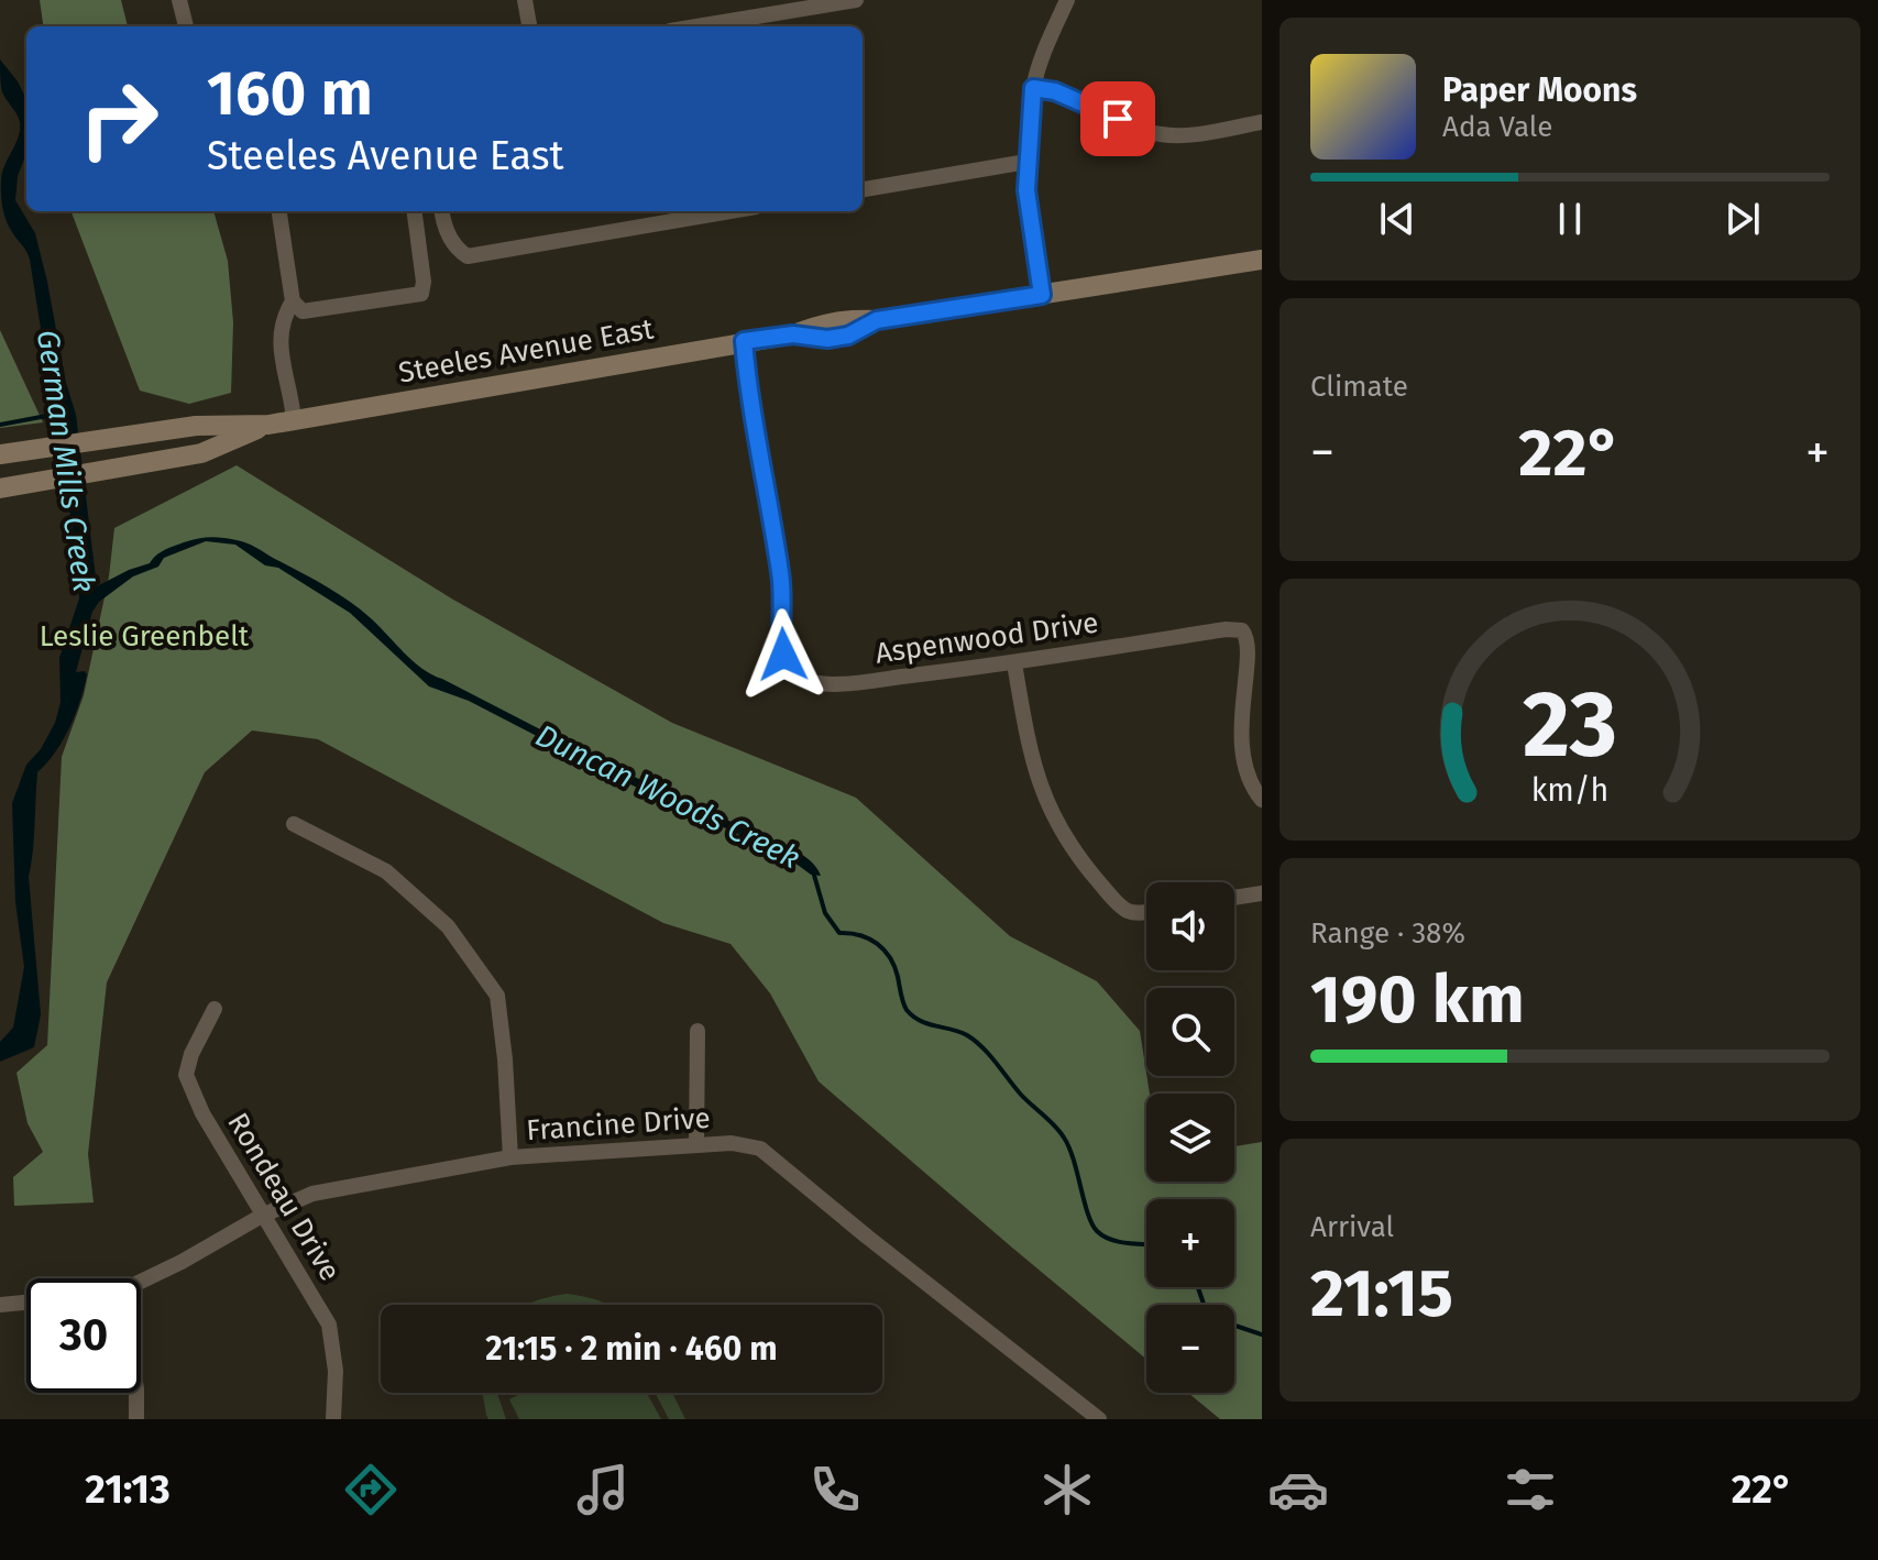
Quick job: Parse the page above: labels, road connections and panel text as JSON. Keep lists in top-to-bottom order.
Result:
{
  "streets": {
    "main road": ["Steeles Avenue East"],
    "street": ["Aspenwood Drive", "Francine Drive", "Rondeau Drive"]
  },
  "crossings": [
    ["Steeles Avenue East", "Aspenwood Drive"],
    ["Francine Drive", "Rondeau Drive"]
  ],
  "water": ["German Mills Creek", "Duncan Woods Creek"],
  "parks": ["Leslie Greenbelt"],
  "page": {
    "turn": ["160 m", "Steeles Avenue East"],
    "song": ["Paper Moons", "Ada Vale"],
    "tile": [
      "Climate",
      ["Range · 38%", "190 km"],
      ["Arrival", "21:15"]
    ],
    "heat": ["−", "22°", "+"],
    "map_buttons": ["+", "−"],
    "limit": "30",
    "trip": "21:15 · 2 min · 460 m",
    "tabs": ["21:13", "22°"],
    "gauge": ["23", "km/h"]
  }
}
